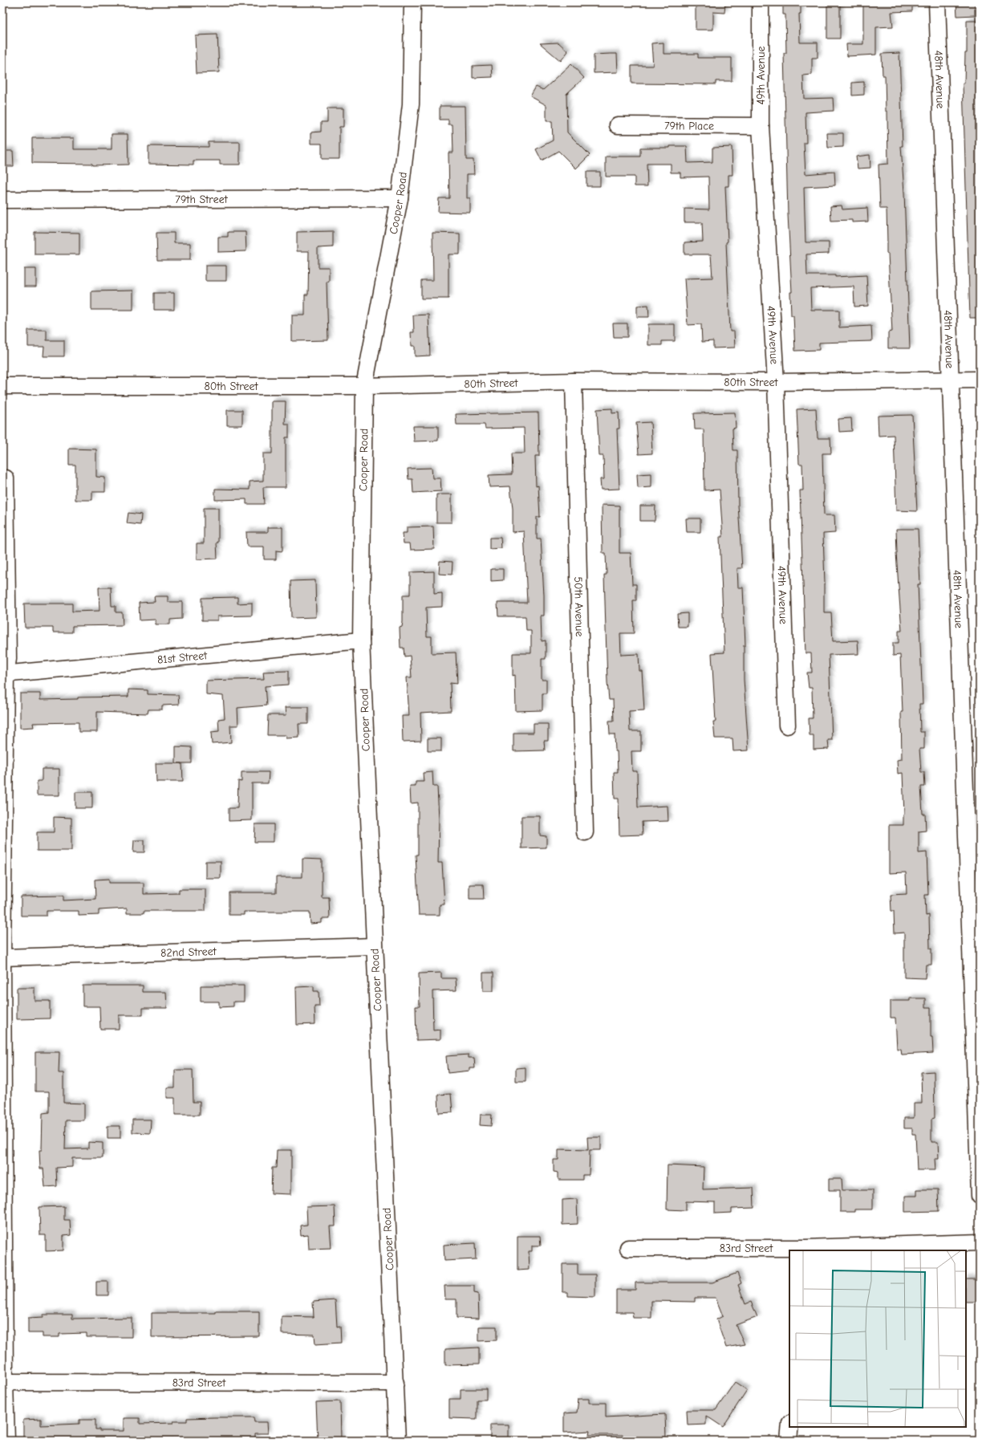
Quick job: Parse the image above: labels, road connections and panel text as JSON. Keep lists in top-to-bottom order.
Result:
{
  "streets": {
    "street": [
      "49th Avenue",
      "48th Avenue",
      "79th Place",
      "79th Street",
      "Cooper Road",
      "80th Street",
      "50th Avenue",
      "81st Street",
      "82nd Street",
      "83rd Street"
    ]
  },
  "crossings": [
    ["49th Avenue", "79th Place"],
    ["49th Avenue", "80th Street"],
    ["48th Avenue", "80th Street"],
    ["79th Street", "Cooper Road"],
    ["Cooper Road", "80th Street"],
    ["Cooper Road", "81st Street"],
    ["Cooper Road", "82nd Street"],
    ["Cooper Road", "83rd Street"],
    ["80th Street", "50th Avenue"]
  ]
}
